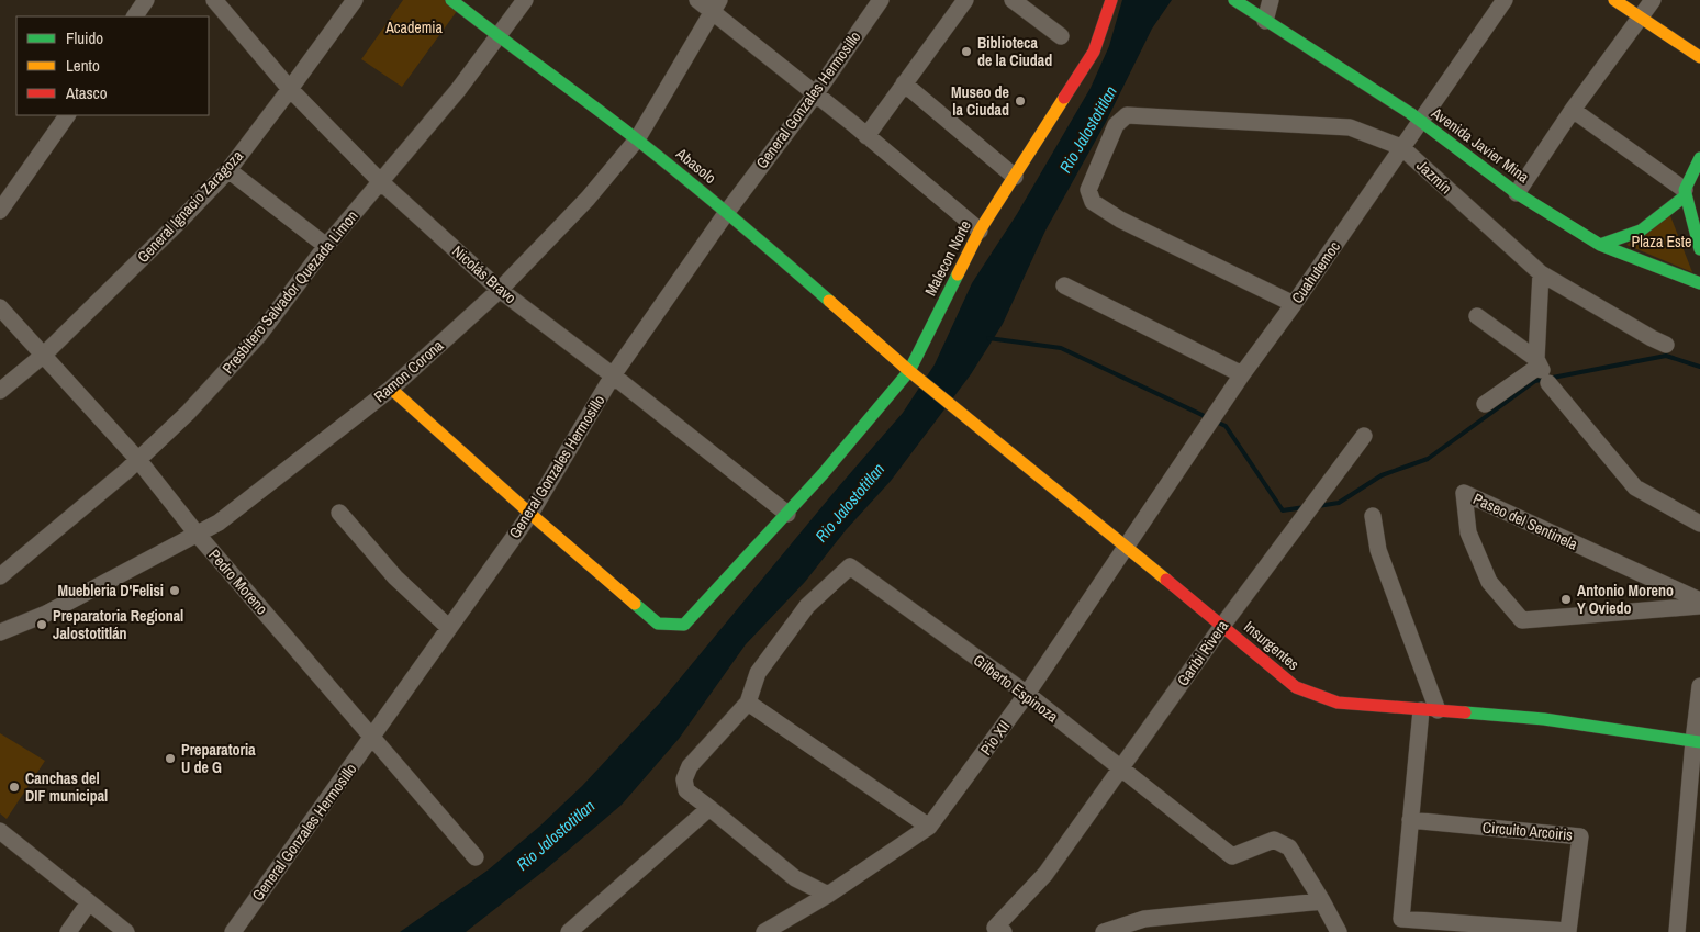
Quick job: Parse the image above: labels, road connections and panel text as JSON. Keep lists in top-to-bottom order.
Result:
{
  "streets": {
    "street": [
      "General Gonzales Hermosillo",
      "Avenida Javier Mina",
      "Abasolo",
      "Jazmín",
      "General Ignacio Zaragoza",
      "Malecon Norte",
      "Cuahutemoc",
      "Nicolás Bravo",
      "Presbítero Salvador Quezada Limon",
      "Ramon Corona",
      "Paseo del Sentinela",
      "Pedro Moreno",
      "Insurgentes",
      "Garibi Rivera",
      "Gilberto Espinoza",
      "Pio XII",
      "Circuito Arcoiris"
    ]
  },
  "crossings": [
    ["General Gonzales Hermosillo", "Abasolo"],
    ["General Gonzales Hermosillo", "Malecon Norte"],
    ["General Gonzales Hermosillo", "Nicolás Bravo"],
    ["General Gonzales Hermosillo", "Pedro Moreno"],
    ["Avenida Javier Mina", "Cuahutemoc"],
    ["Abasolo", "Malecon Norte"],
    ["Abasolo", "Presbítero Salvador Quezada Limon"],
    ["Abasolo", "Ramon Corona"],
    ["Abasolo", "Insurgentes"],
    ["Jazmín", "Cuahutemoc"],
    ["General Ignacio Zaragoza", "Nicolás Bravo"],
    ["General Ignacio Zaragoza", "Pedro Moreno"],
    ["Malecon Norte", "Nicolás Bravo"],
    ["Malecon Norte", "Ramon Corona"],
    ["Malecon Norte", "Insurgentes"],
    ["Cuahutemoc", "Insurgentes"],
    ["Cuahutemoc", "Pio XII"],
    ["Nicolás Bravo", "Presbítero Salvador Quezada Limon"],
    ["Nicolás Bravo", "Ramon Corona"],
    ["Presbítero Salvador Quezada Limon", "Pedro Moreno"],
    ["Ramon Corona", "Pedro Moreno"],
    ["Insurgentes", "Garibi Rivera"],
    ["Insurgentes", "Pio XII"],
    ["Garibi Rivera", "Gilberto Espinoza"],
    ["Gilberto Espinoza", "Pio XII"]
  ],
  "water": ["Rio Jalostotitlan"],
  "parks": ["Academia", "Plaza Este"],
  "places": [
    "Biblioteca de la Ciudad",
    "Museo de la Ciudad",
    "Muebleria D'Felisi",
    "Antonio Moreno Y Oviedo",
    "Preparatoria Regional Jalostotitlán",
    "Preparatoria U de G",
    "Canchas del DIF municipal"
  ],
  "legend": ["Fluido", "Lento", "Atasco"]
}
